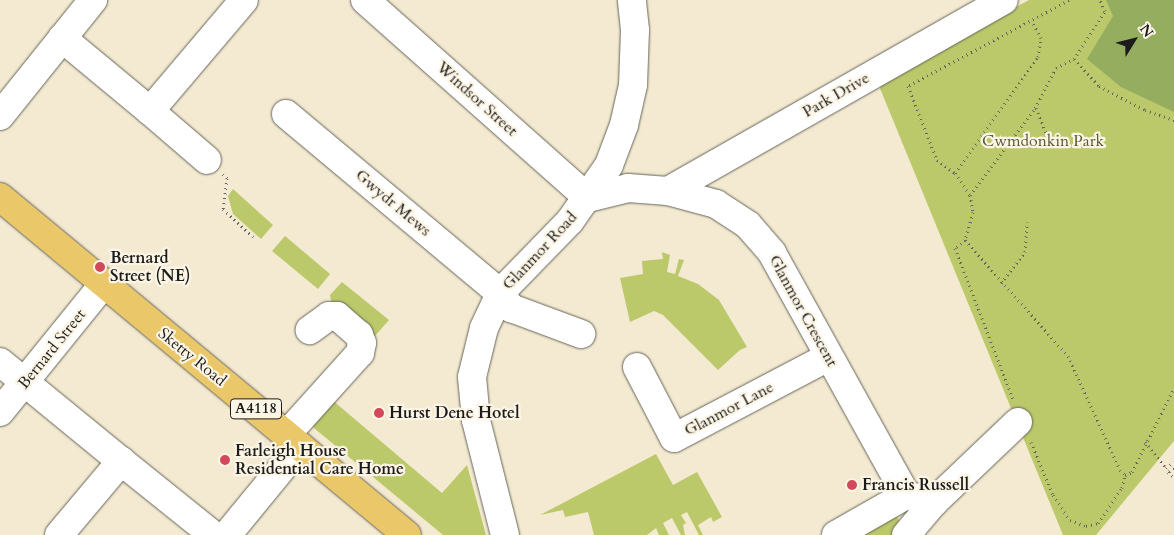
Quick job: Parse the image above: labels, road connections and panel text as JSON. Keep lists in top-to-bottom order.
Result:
{
  "streets": {
    "main road": ["Sketty Road", "A4118"],
    "street": [
      "Park Drive",
      "Windsor Street",
      "Gwydr Mews",
      "Glanmor Road",
      "Glanmor Crescent",
      "Bernard Street",
      "Glanmor Lane"
    ]
  },
  "crossings": [
    ["Park Drive", "Glanmor Crescent"],
    ["Windsor Street", "Glanmor Road"],
    ["Windsor Street", "Glanmor Crescent"],
    ["Gwydr Mews", "Glanmor Road"],
    ["Glanmor Road", "Glanmor Crescent"],
    ["Glanmor Crescent", "Glanmor Lane"],
    ["Bernard Street", "Sketty Road"]
  ],
  "parks": ["Cwmdonkin Park"],
  "places": [
    "Bernard Street (NE)",
    "Hurst Dene Hotel",
    "Farleigh House Residential Care Home",
    "Francis Russell"
  ],
  "north": "top right"
}
